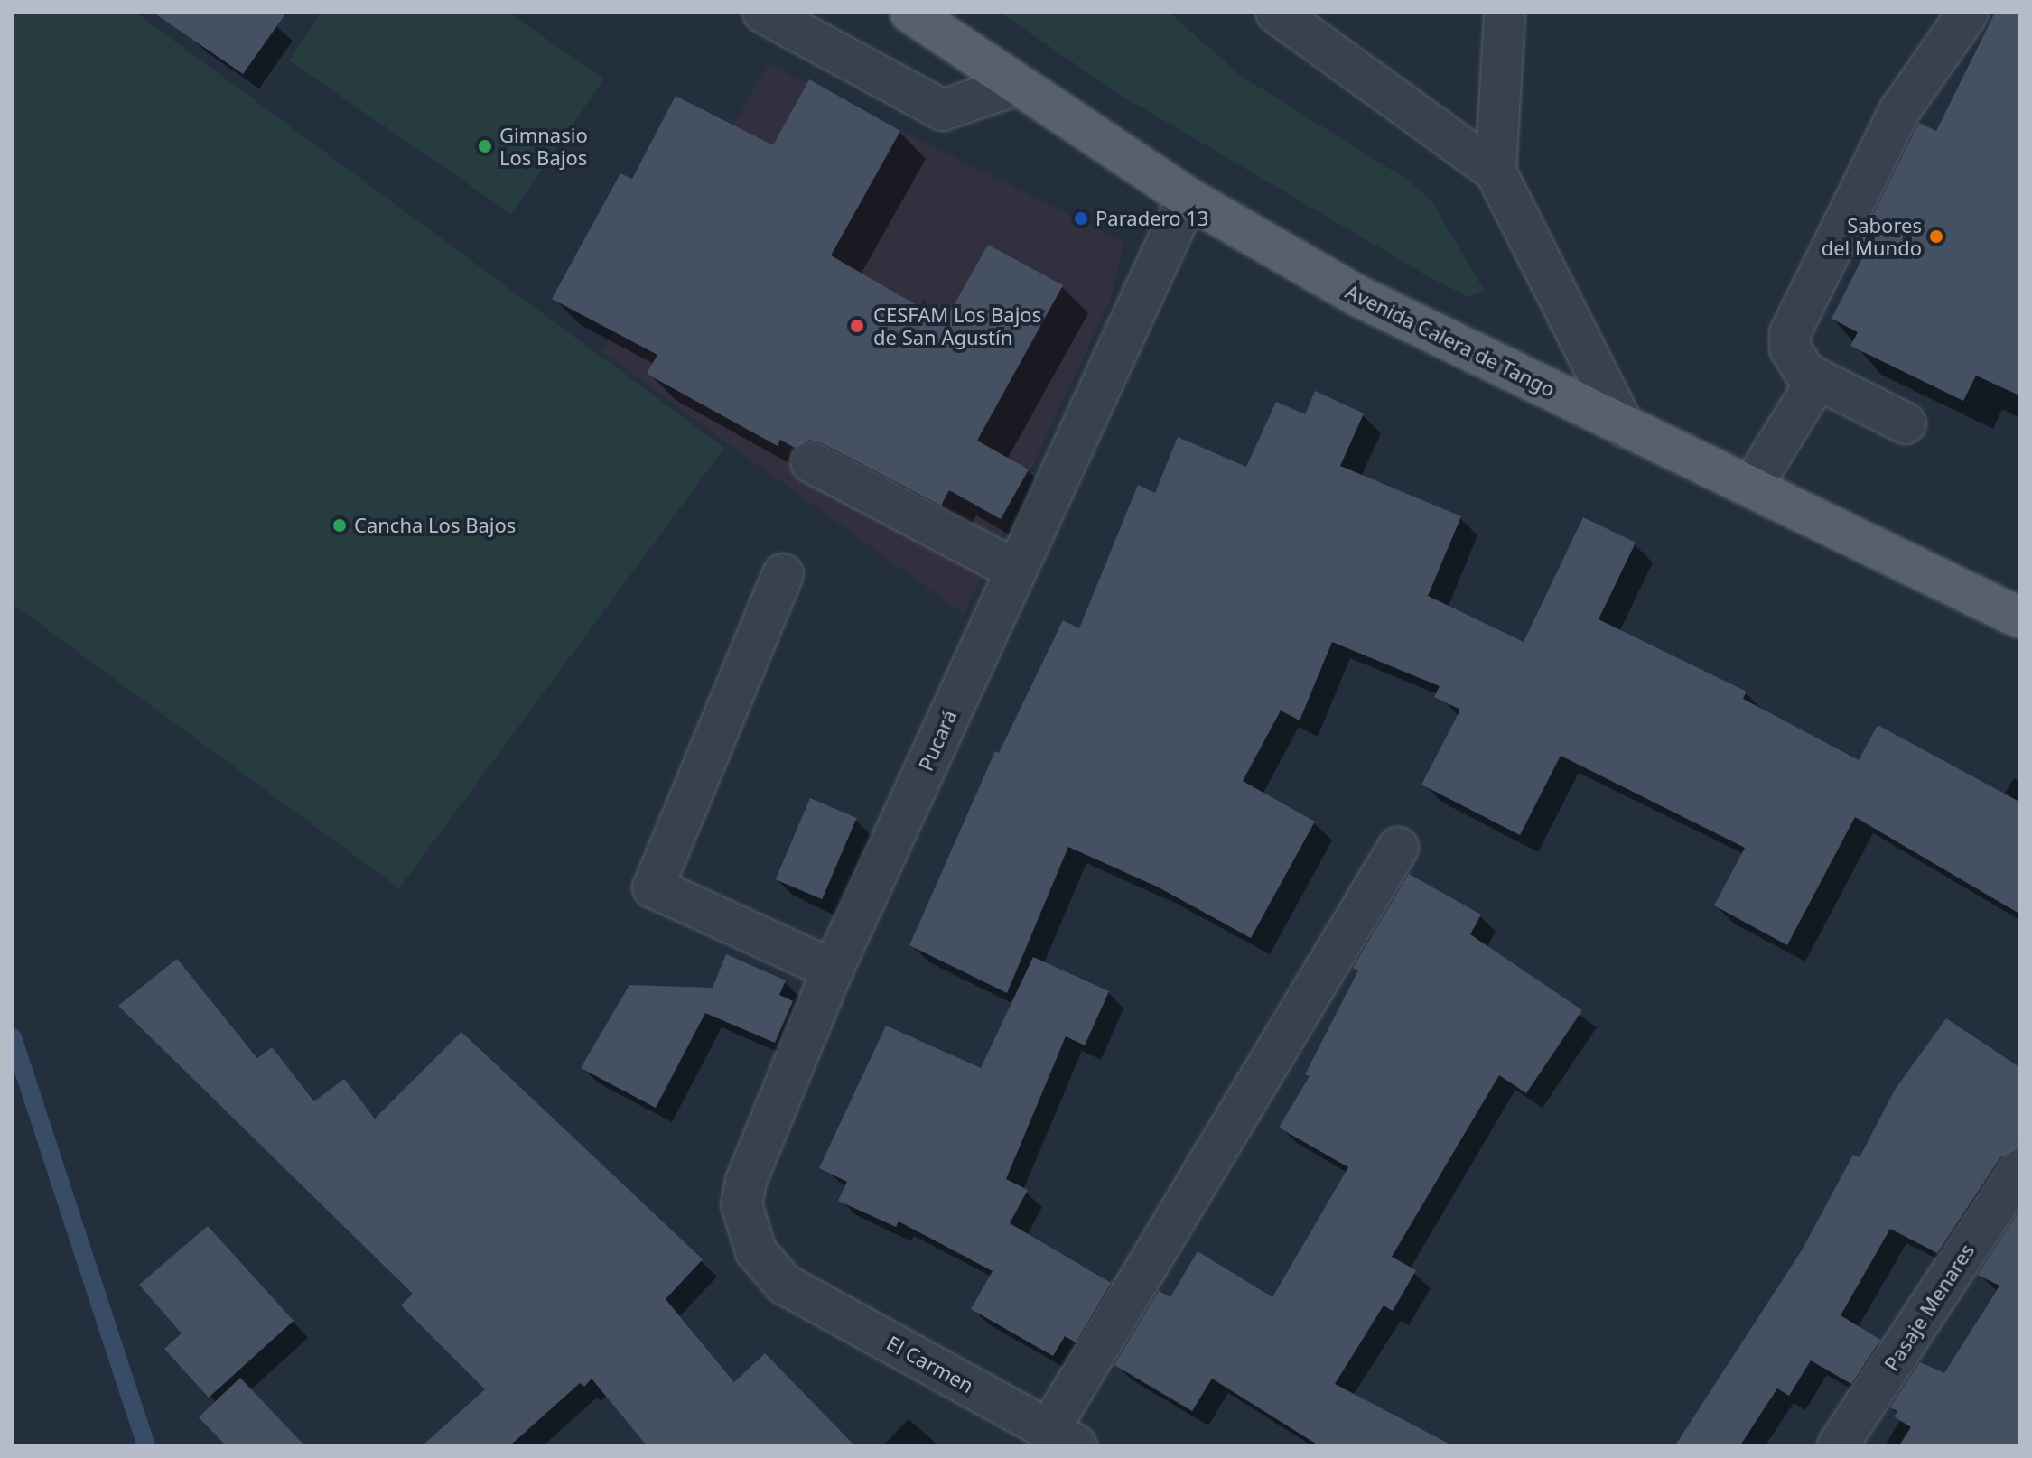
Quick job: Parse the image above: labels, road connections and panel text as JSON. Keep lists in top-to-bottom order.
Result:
{
  "streets": {
    "main road": ["Avenida Calera de Tango"],
    "street": ["Pucará", "Pasaje Menares", "El Carmen"]
  },
  "crossings": [
    ["Avenida Calera de Tango", "Pucará"],
    ["Pucará", "El Carmen"]
  ],
  "places": [
    "Gimnasio Los Bajos",
    "Paradero 13",
    "Sabores del Mundo",
    "CESFAM Los Bajos de San Agustín",
    "Cancha Los Bajos"
  ]
}
